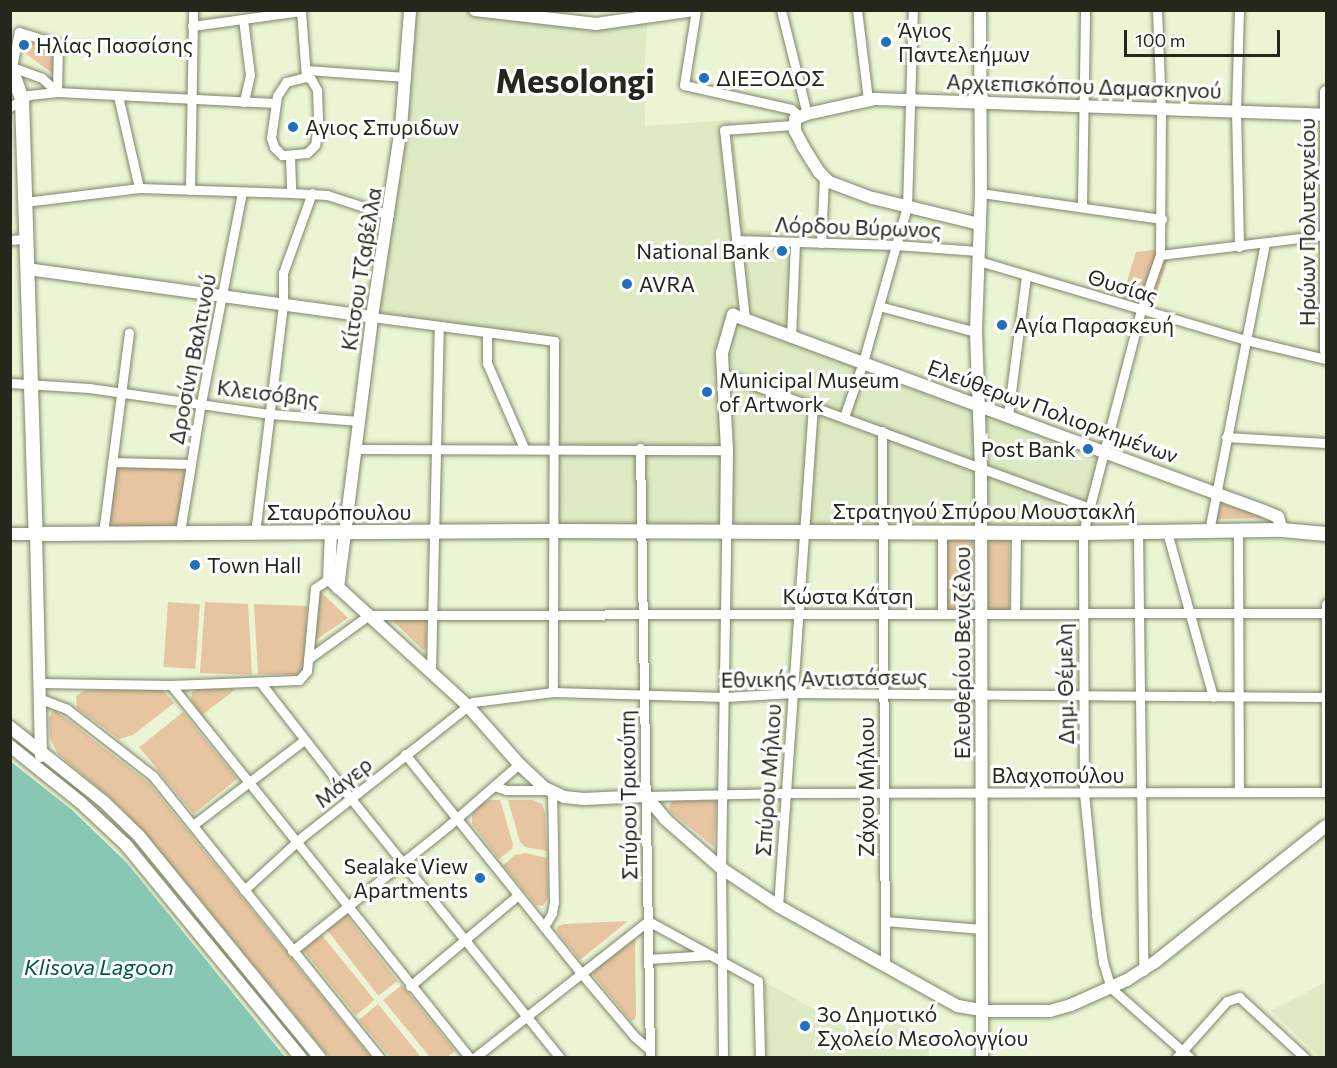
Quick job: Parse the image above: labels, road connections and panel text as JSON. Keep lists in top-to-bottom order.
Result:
{
  "streets": {
    "main road": ["Στρατηγού Σπύρου Μουστακλή", "Σταυρόπουλου"],
    "street": [
      "Αρχιεπισκόπου Δαμασκηνού",
      "Ηρώων Πολυτεχνείου",
      "Λόρδου Βύρωνος",
      "Κίτσου Τζαβέλλα",
      "Θυσίας",
      "Δροσίνη Βαλτινού",
      "Κλεισόβης",
      "Ελεύθερων Πολιορκημένων",
      "Κώστα Κάτση",
      "Ελευθερίου Βενιζέλου",
      "Εθνικής Αντιστάσεως",
      "Δημ. Θέμελη",
      "Βλαχοπούλου",
      "Σπύρου Μήλιου",
      "Μάγερ",
      "Ζάχου Μήλιου",
      "Σπύρου Τρικούπη"
    ]
  },
  "crossings": [
    ["Αρχιεπισκόπου Δαμασκηνού", "Ηρώων Πολυτεχνείου"],
    ["Αρχιεπισκόπου Δαμασκηνού", "Ελευθερίου Βενιζέλου"],
    ["Αρχιεπισκόπου Δαμασκηνού", "Δημ. Θέμελη"],
    ["Λόρδου Βύρωνος", "Θυσίας"],
    ["Λόρδου Βύρωνος", "Ελευθερίου Βενιζέλου"],
    ["Κίτσου Τζαβέλλα", "Κλεισόβης"],
    ["Κίτσου Τζαβέλλα", "Σταυρόπουλου"],
    ["Θυσίας", "Ελευθερίου Βενιζέλου"],
    ["Θυσίας", "Δημ. Θέμελη"],
    ["Δροσίνη Βαλτινού", "Κλεισόβης"],
    ["Δροσίνη Βαλτινού", "Σταυρόπουλου"],
    ["Ελεύθερων Πολιορκημένων", "Στρατηγού Σπύρου Μουστακλή"],
    ["Ελεύθερων Πολιορκημένων", "Ελευθερίου Βενιζέλου"],
    ["Ελεύθερων Πολιορκημένων", "Δημ. Θέμελη"],
    ["Στρατηγού Σπύρου Μουστακλή", "Σταυρόπουλου"],
    ["Στρατηγού Σπύρου Μουστακλή", "Ελευθερίου Βενιζέλου"],
    ["Στρατηγού Σπύρου Μουστακλή", "Δημ. Θέμελη"],
    ["Στρατηγού Σπύρου Μουστακλή", "Σπύρου Μήλιου"],
    ["Στρατηγού Σπύρου Μουστακλή", "Ζάχου Μήλιου"],
    ["Στρατηγού Σπύρου Μουστακλή", "Σπύρου Τρικούπη"],
    ["Σταυρόπουλου", "Σπύρου Τρικούπη"],
    ["Κώστα Κάτση", "Ελευθερίου Βενιζέλου"],
    ["Κώστα Κάτση", "Δημ. Θέμελη"],
    ["Κώστα Κάτση", "Σπύρου Μήλιου"],
    ["Κώστα Κάτση", "Ζάχου Μήλιου"],
    ["Κώστα Κάτση", "Σπύρου Τρικούπη"],
    ["Ελευθερίου Βενιζέλου", "Εθνικής Αντιστάσεως"],
    ["Ελευθερίου Βενιζέλου", "Βλαχοπούλου"],
    ["Εθνικής Αντιστάσεως", "Δημ. Θέμελη"],
    ["Εθνικής Αντιστάσεως", "Σπύρου Μήλιου"],
    ["Εθνικής Αντιστάσεως", "Μάγερ"],
    ["Εθνικής Αντιστάσεως", "Ζάχου Μήλιου"],
    ["Εθνικής Αντιστάσεως", "Σπύρου Τρικούπη"],
    ["Δημ. Θέμελη", "Βλαχοπούλου"],
    ["Βλαχοπούλου", "Σπύρου Μήλιου"],
    ["Βλαχοπούλου", "Ζάχου Μήλιου"],
    ["Βλαχοπούλου", "Σπύρου Τρικούπη"]
  ],
  "districts": ["Mesolongi"],
  "water": ["Klisova Lagoon"],
  "places": [
    "Άγιος Παντελεήμων",
    "Ηλίας Πασσίσης",
    "ΔΙΕΞΟΔΟΣ",
    "Αγιος Σπυριδων",
    "National Bank",
    "AVRA",
    "Αγία Παρασκευή",
    "Municipal Museum of Artwork",
    "Post Bank",
    "Town Hall",
    "Sealake View Apartments",
    "3ο Δημοτικό Σχολείο Μεσολογγίου"
  ],
  "scale_bar": "100 m"
}
